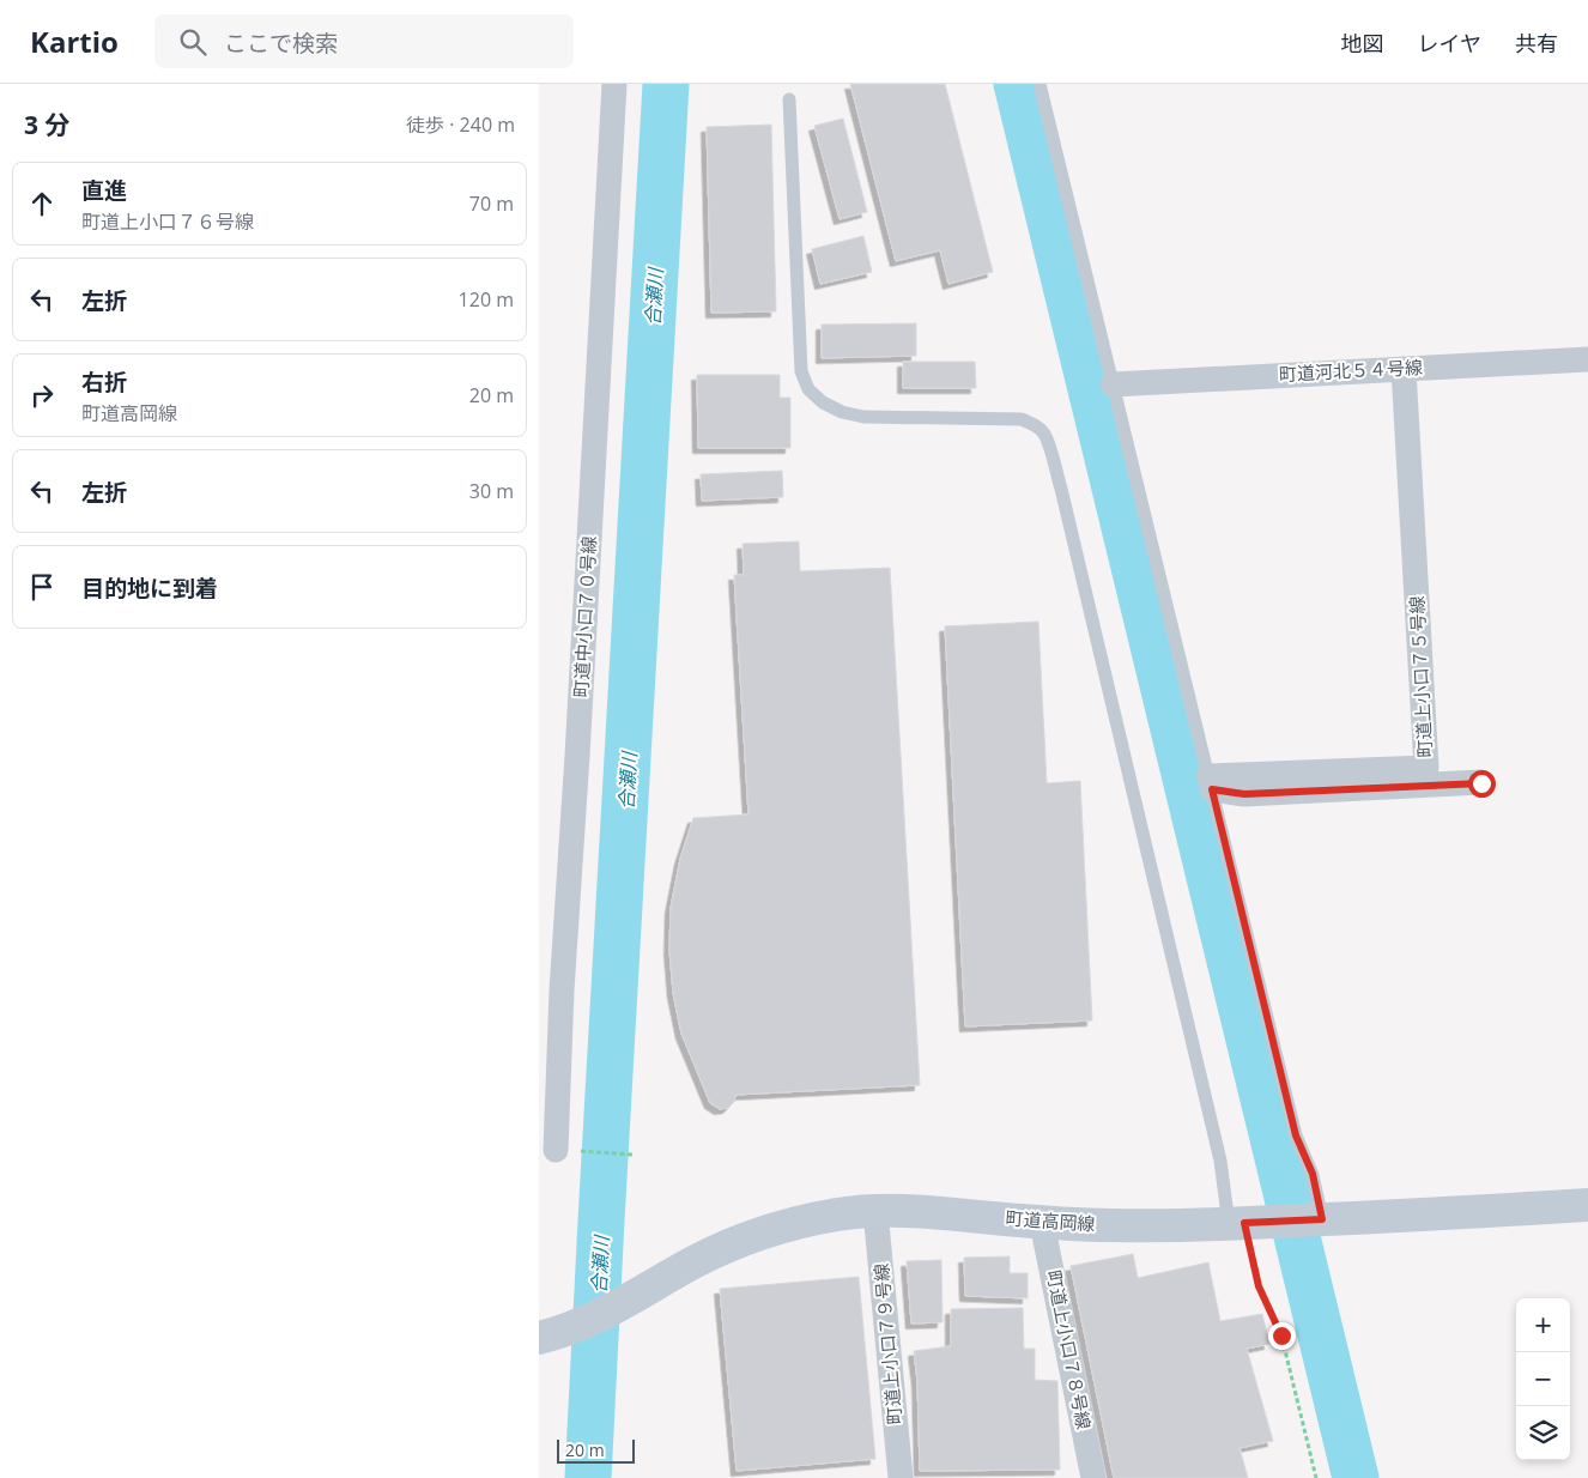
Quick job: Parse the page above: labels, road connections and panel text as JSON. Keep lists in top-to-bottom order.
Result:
{
  "streets": {
    "street": [
      "町道河北５４号線",
      "町道中小口７０号線",
      "町道上小口７５号線",
      "町道高岡線",
      "町道上小口７９号線",
      "町道上小口７８号線"
    ]
  },
  "crossings": [
    ["町道河北５４号線", "町道上小口７５号線"],
    ["町道高岡線", "町道上小口７９号線"],
    ["町道高岡線", "町道上小口７８号線"]
  ],
  "water": ["合瀬川"],
  "scale_bar": "20 m",
  "page": {
    "header": "Kartio",
    "search": "ここで検索",
    "nav": ["地図", "レイヤ", "共有"],
    "heading": ["3 分", "徒歩 · 240 m"],
    "list": [
      ["直進", "町道上小口７６号線", "70 m"],
      ["左折", "120 m"],
      ["右折", "町道高岡線", "20 m"],
      ["左折", "30 m"],
      "目的地に到着"
    ],
    "map_buttons": ["+", "−"],
    "scale": "20 m"
  }
}
